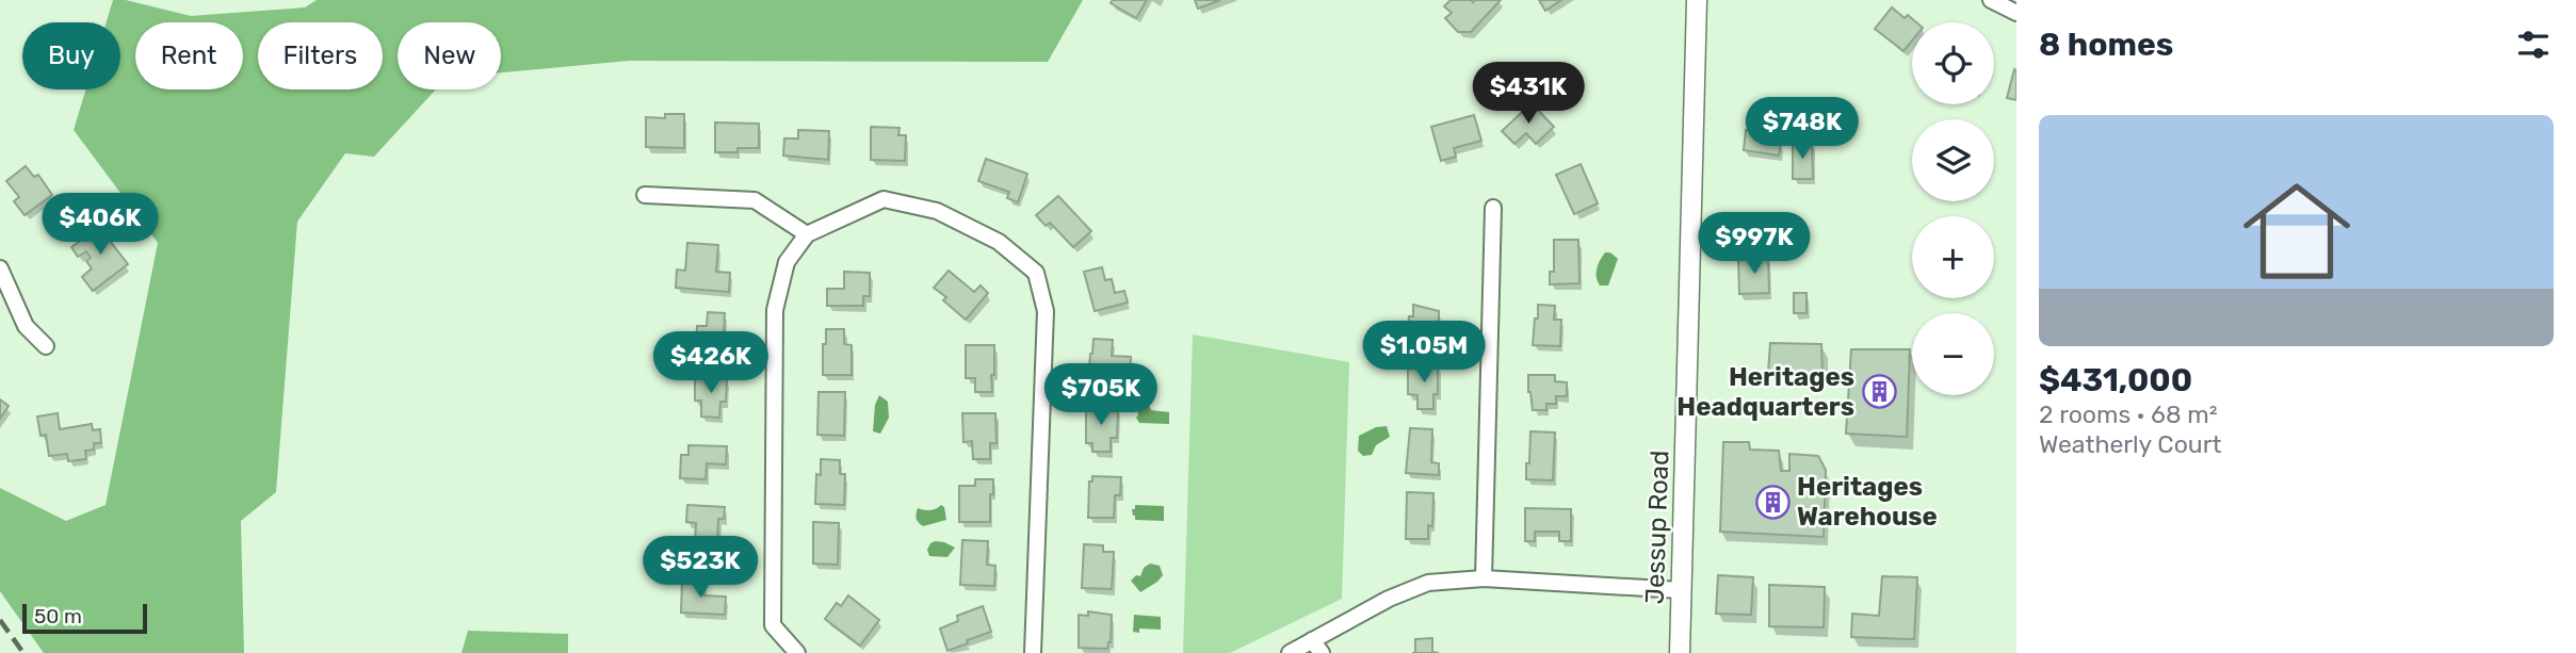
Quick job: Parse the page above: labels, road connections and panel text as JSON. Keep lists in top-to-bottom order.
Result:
{
  "streets": {
    "street": ["Jessup Road"]
  },
  "places": {
    "building": ["Heritages Headquarters", "Heritages Warehouse"]
  },
  "scale_bar": "50 m",
  "page": {
    "heading": "8 homes",
    "map_buttons": ["+", "−"],
    "chip": [
      "Buy",
      "Rent",
      "Filters",
      "New"
    ],
    "price": [
      "$431K",
      "$748K",
      "$406K",
      "$997K",
      "$1.05M",
      "$426K",
      "$705K",
      "$523K"
    ],
    "list": [
      {
        "name": "$431,000",
        "note": "2 rooms · 68 m² · Weatherly Court"
      }
    ],
    "scale": "50 m"
  }
}
